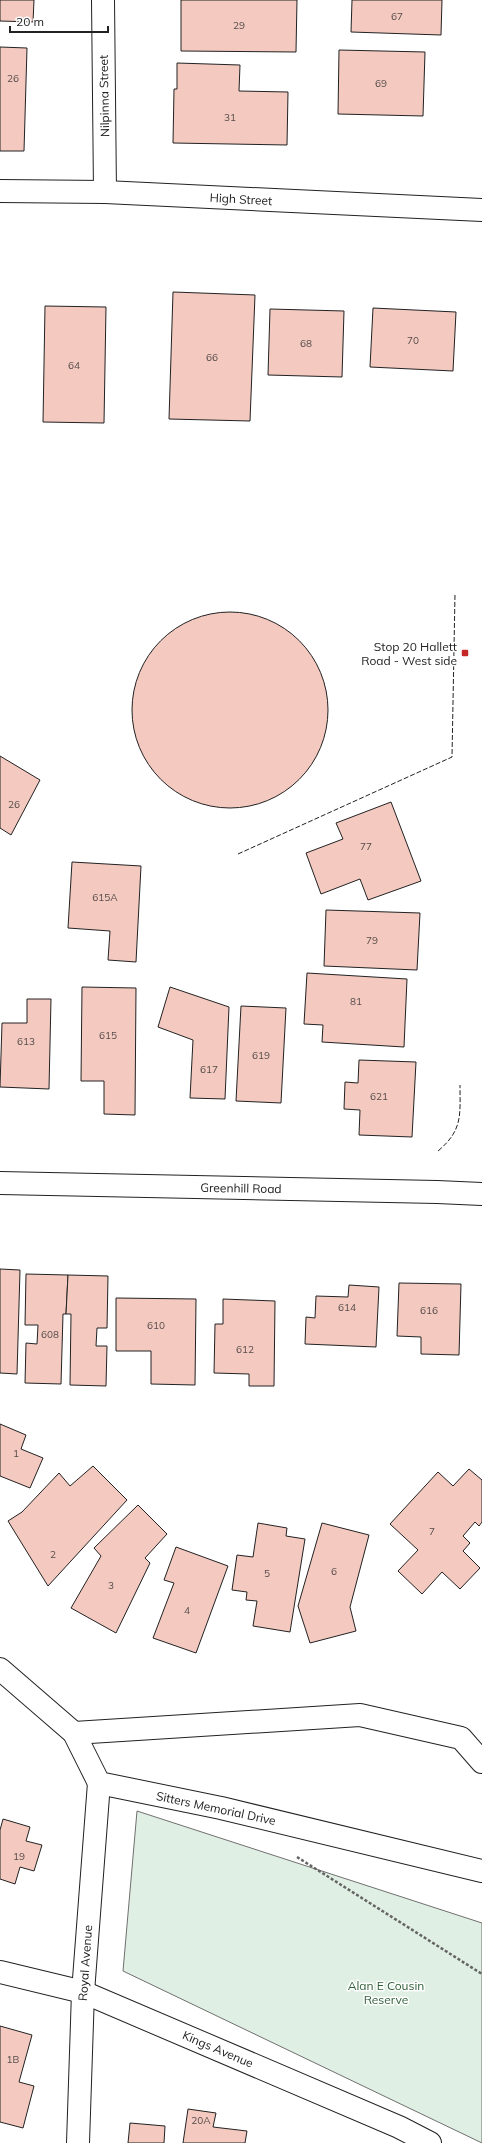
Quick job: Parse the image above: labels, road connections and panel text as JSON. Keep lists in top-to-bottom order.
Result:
{
  "streets": {
    "street": [
      "Nilpinna Street",
      "High Street",
      "Greenhill Road",
      "Sitters Memorial Drive",
      "Royal Avenue",
      "Kings Avenue"
    ]
  },
  "crossings": [
    ["Nilpinna Street", "High Street"],
    ["Sitters Memorial Drive", "Royal Avenue"],
    ["Royal Avenue", "Kings Avenue"]
  ],
  "parks": ["Alan E Cousin Reserve"],
  "places": {
    "transit": ["Stop 20 Hallett Road - West side"]
  },
  "house_numbers": [
    "67",
    "29",
    "26",
    "69",
    "31",
    "70",
    "68",
    "66",
    "64",
    "26",
    "77",
    "615A",
    "79",
    "81",
    "615",
    "613",
    "619",
    "617",
    "621",
    "614",
    "616",
    "610",
    "608",
    "612",
    "1",
    "7",
    "2",
    "6",
    "5",
    "3",
    "4",
    "19",
    "1B",
    "20A"
  ],
  "scale_bar": "20 m"
}
